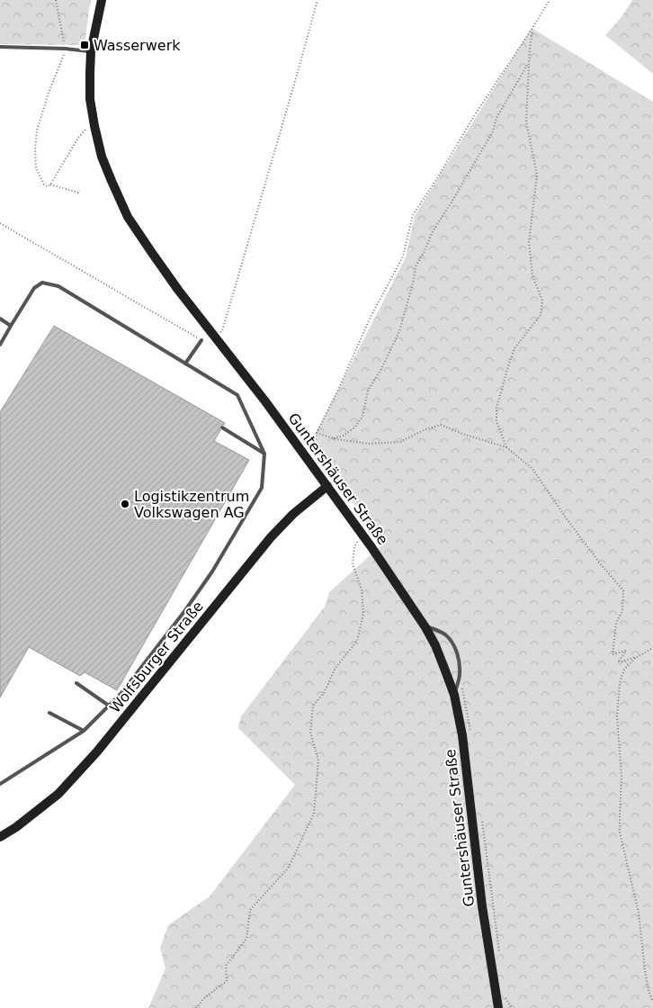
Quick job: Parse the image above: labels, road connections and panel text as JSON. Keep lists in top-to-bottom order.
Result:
{
  "streets": {
    "street": ["Guntershäuser Straße", "Wolfsburger Straße"]
  },
  "crossings": [
    ["Guntershäuser Straße", "Wolfsburger Straße"]
  ],
  "places": {
    "transit": ["Wasserwerk"],
    "other": ["Logistikzentrum Volkswagen AG"]
  }
}
